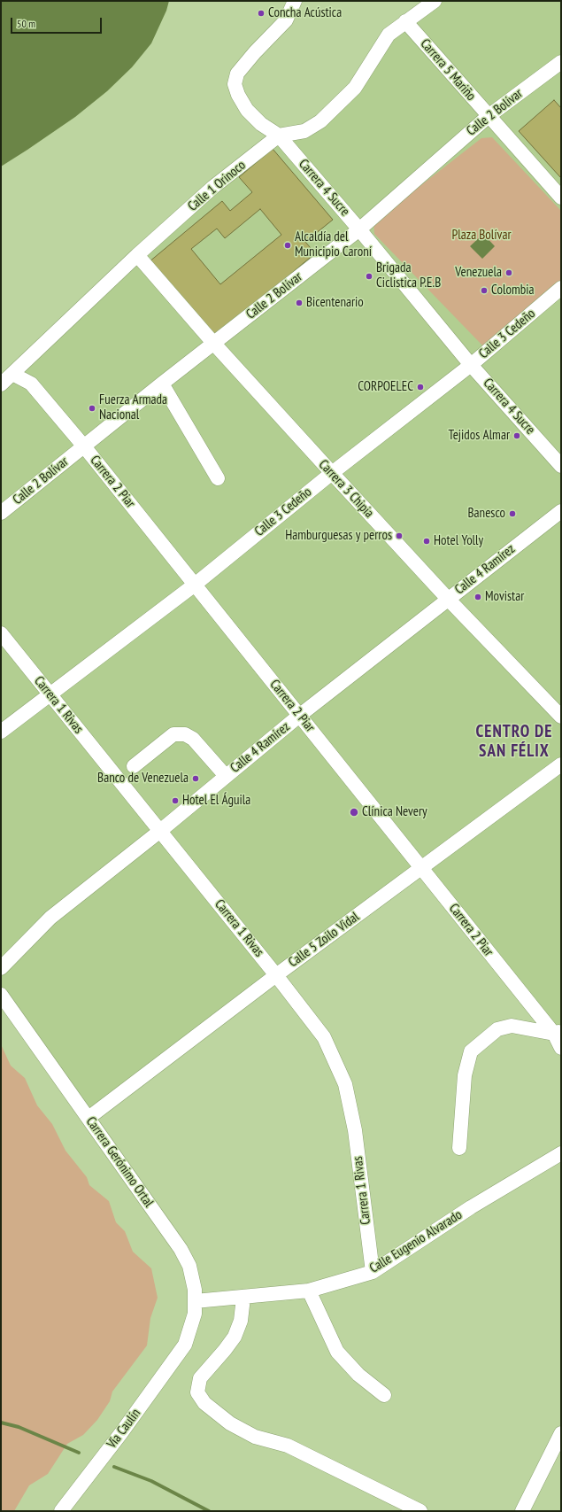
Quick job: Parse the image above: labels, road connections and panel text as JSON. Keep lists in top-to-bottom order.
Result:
{
  "streets": {
    "street": [
      "Carrera 5 Mariño",
      "Calle 2 Bolívar",
      "Calle 1 Orinoco",
      "Carrera 4 Sucre",
      "Calle 3 Cedeño",
      "Carrera 2 Piar",
      "Carrera 3 Chipia",
      "Calle 4 Ramírez",
      "Carrera 1 Rivas",
      "Calle 5 Zoilo Vidal",
      "Carrera Gerónimo Ortal",
      "Calle Eugenio Alvarado",
      "Vía Caulín"
    ]
  },
  "crossings": [
    ["Carrera 5 Mariño", "Calle 2 Bolívar"],
    ["Carrera 5 Mariño", "Calle 1 Orinoco"],
    ["Calle 2 Bolívar", "Carrera 4 Sucre"],
    ["Calle 2 Bolívar", "Carrera 2 Piar"],
    ["Calle 2 Bolívar", "Carrera 3 Chipia"],
    ["Calle 1 Orinoco", "Carrera 4 Sucre"],
    ["Calle 1 Orinoco", "Carrera 2 Piar"],
    ["Calle 1 Orinoco", "Carrera 3 Chipia"],
    ["Carrera 4 Sucre", "Calle 3 Cedeño"],
    ["Calle 3 Cedeño", "Carrera 2 Piar"],
    ["Calle 3 Cedeño", "Carrera 3 Chipia"],
    ["Calle 3 Cedeño", "Carrera 1 Rivas"],
    ["Carrera 2 Piar", "Calle 4 Ramírez"],
    ["Carrera 2 Piar", "Calle 5 Zoilo Vidal"],
    ["Carrera 3 Chipia", "Calle 4 Ramírez"],
    ["Calle 4 Ramírez", "Carrera 1 Rivas"],
    ["Carrera 1 Rivas", "Calle 5 Zoilo Vidal"],
    ["Carrera 1 Rivas", "Calle Eugenio Alvarado"],
    ["Calle 5 Zoilo Vidal", "Carrera Gerónimo Ortal"],
    ["Carrera Gerónimo Ortal", "Calle Eugenio Alvarado"],
    ["Carrera Gerónimo Ortal", "Vía Caulín"]
  ],
  "districts": ["CENTRO DE SAN FÉLIX"],
  "parks": ["Plaza Bolívar"],
  "places": [
    "Concha Acústica",
    "Alcaldía del Municipio Caroní",
    "Venezuela",
    "Brigada Ciclistica P.E.B",
    "Colombia",
    "Bicentenario",
    "CORPOELEC",
    "Fuerza Armada Nacional",
    "Tejidos Almar",
    "Banesco",
    "Hamburguesas y perros",
    "Hotel Yolly",
    "Movistar",
    "Banco de Venezuela",
    "Hotel El Águila",
    "Clínica Nevery"
  ],
  "scale_bar": "50 m"
}
